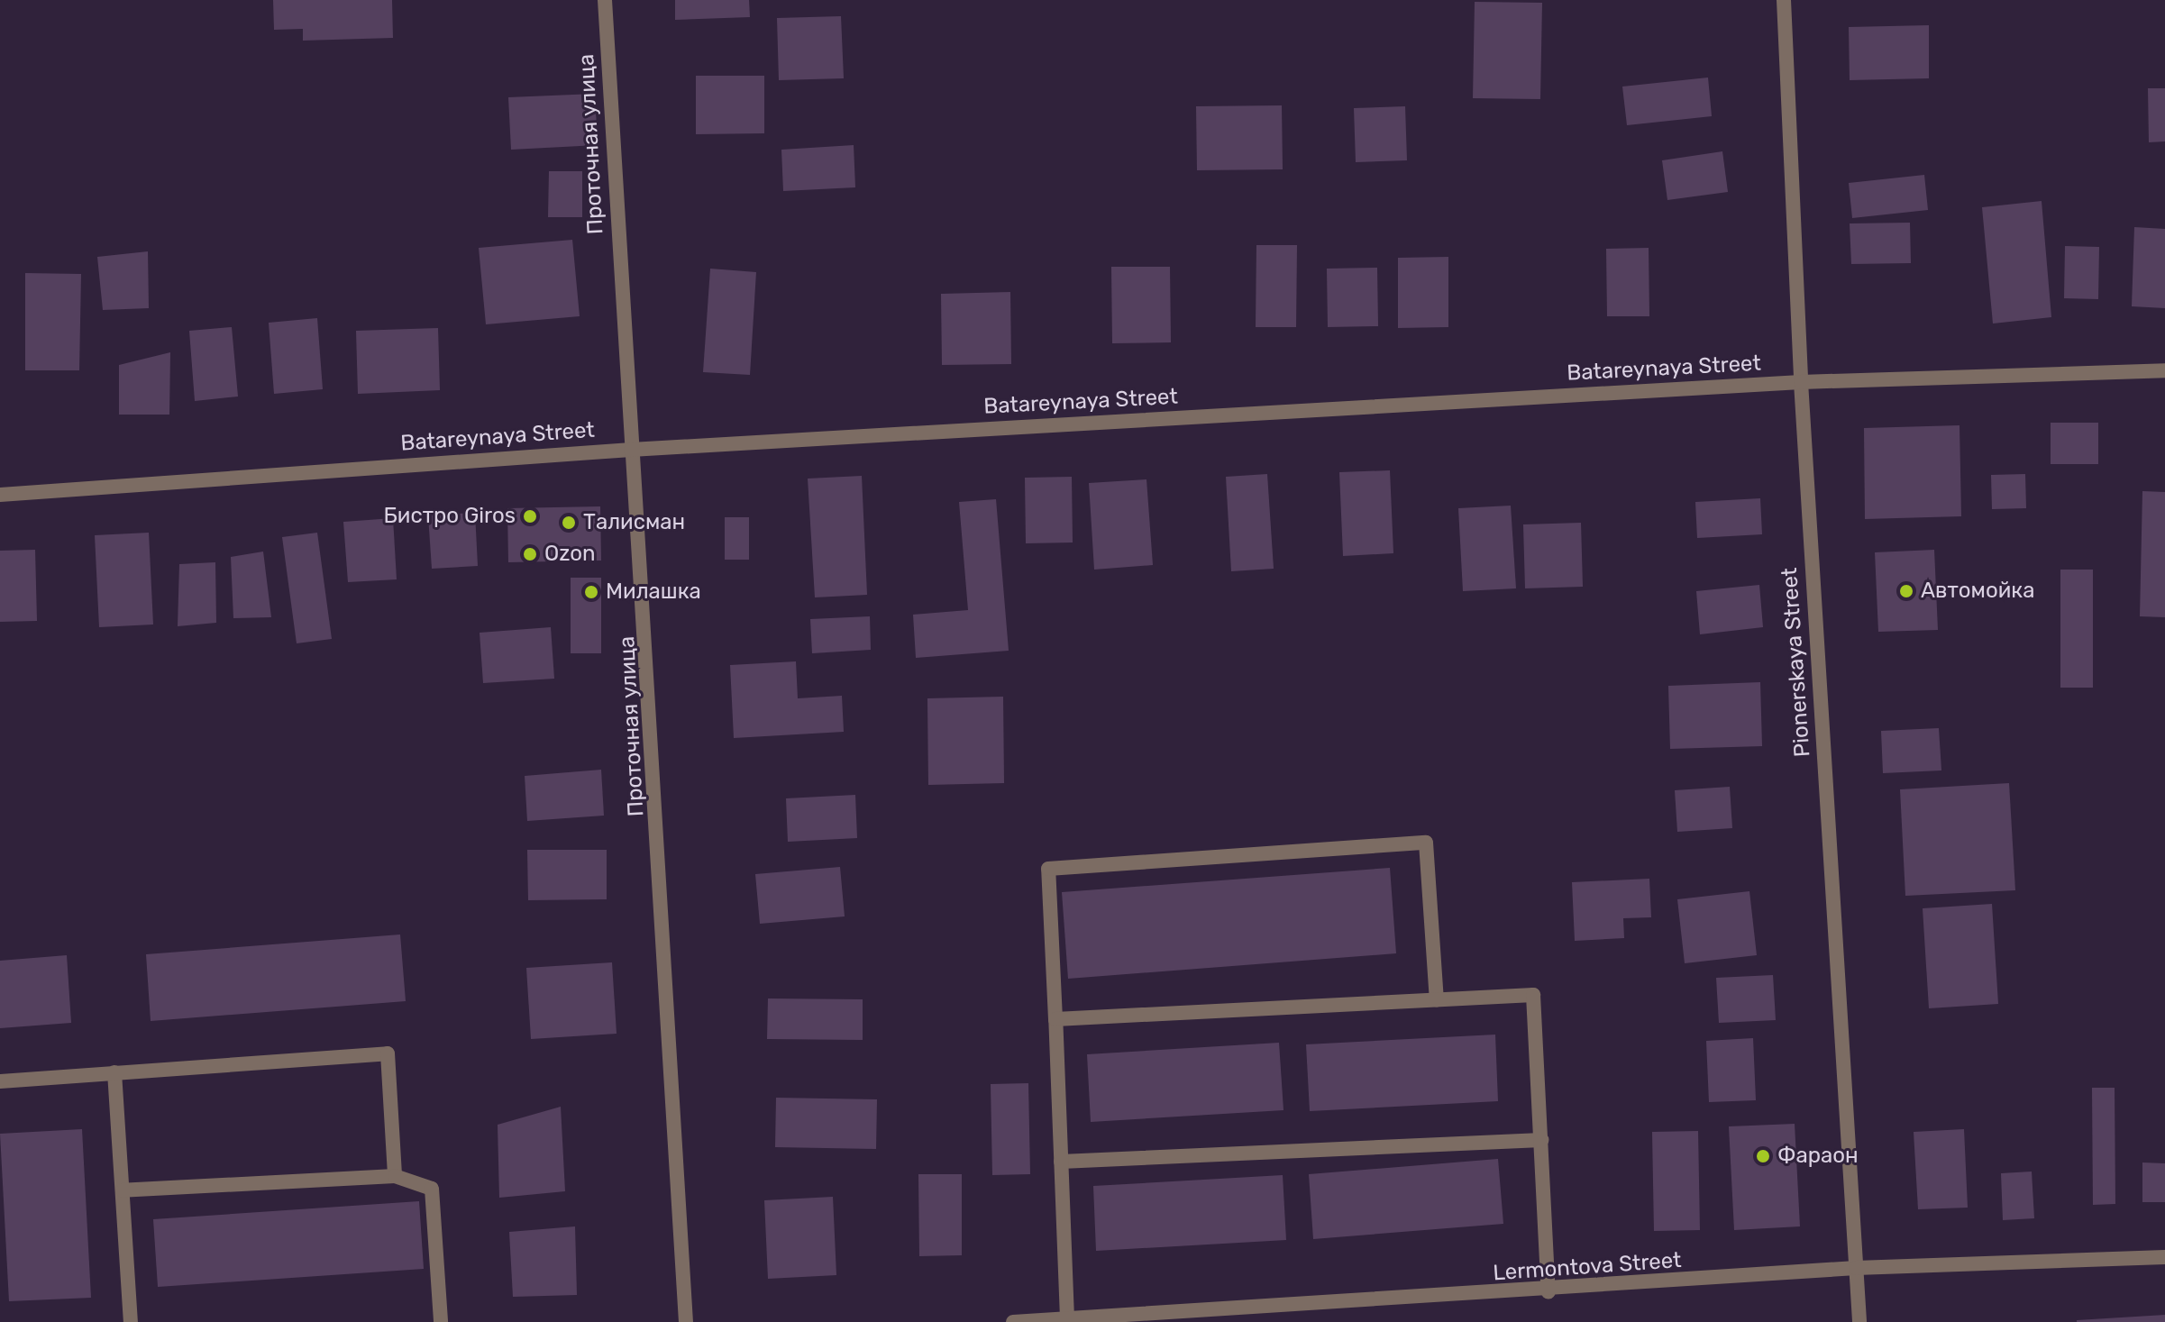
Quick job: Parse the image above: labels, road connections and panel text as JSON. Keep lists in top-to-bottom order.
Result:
{
  "streets": {
    "street": [
      "Проточная улица",
      "Batareynaya Street",
      "Pionerskaya Street",
      "Lermontova Street"
    ]
  },
  "crossings": [
    ["Проточная улица", "Batareynaya Street"],
    ["Batareynaya Street", "Pionerskaya Street"],
    ["Pionerskaya Street", "Lermontova Street"]
  ],
  "places": [
    "Бистро Giros",
    "Талисман",
    "Ozon",
    "Автомойка",
    "Милашка",
    "Фараон"
  ]
}
